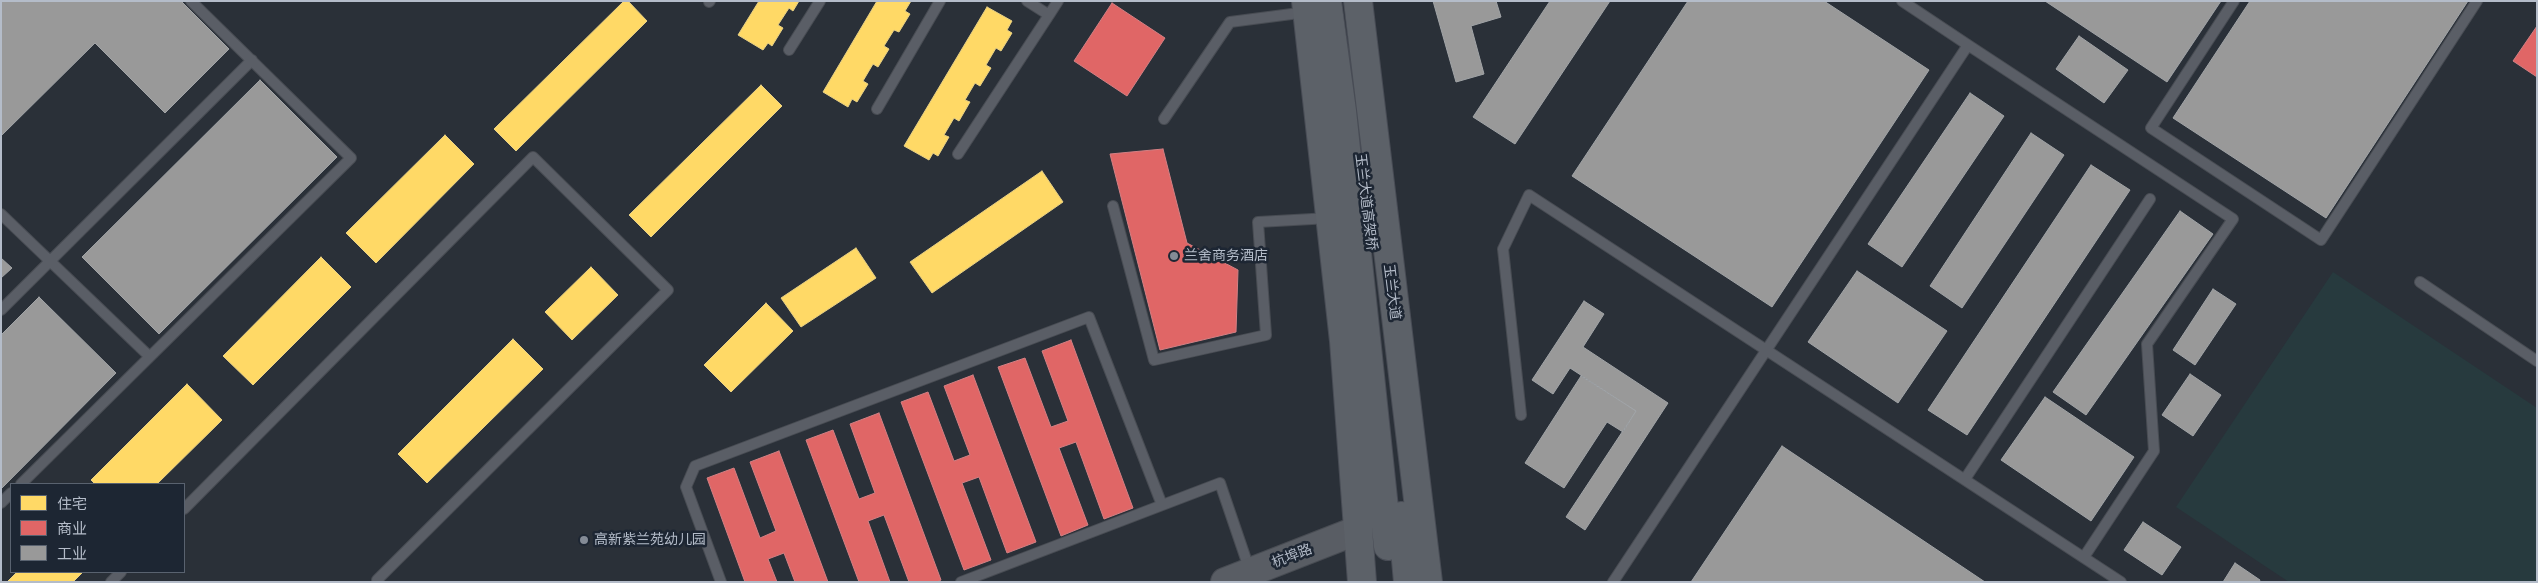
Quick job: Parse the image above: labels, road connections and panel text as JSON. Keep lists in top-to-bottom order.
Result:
{
  "streets": {
    "main road": ["玉兰大道高架桥", "玉兰大道", "杭埠路"]
  },
  "places": ["兰舍商务酒店", "高新紫兰苑幼儿园"],
  "legend": ["住宅", "商业", "工业"]
}
